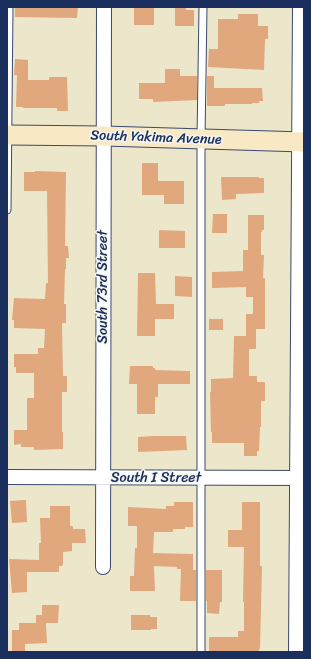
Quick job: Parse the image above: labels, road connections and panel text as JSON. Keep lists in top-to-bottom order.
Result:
{
  "streets": {
    "main road": ["South Yakima Avenue"],
    "street": ["South 73rd Street", "South I Street"]
  },
  "crossings": [
    ["South Yakima Avenue", "South 73rd Street"],
    ["South 73rd Street", "South I Street"]
  ]
}
